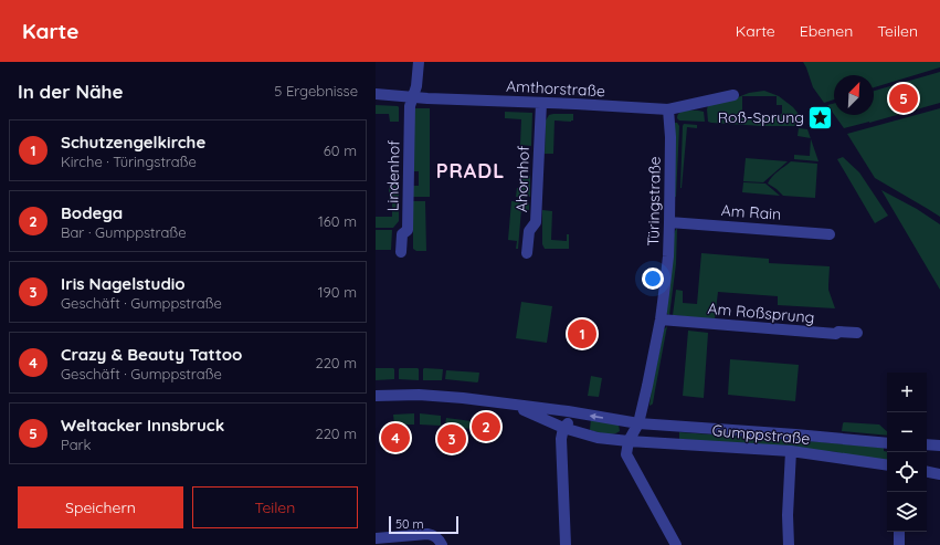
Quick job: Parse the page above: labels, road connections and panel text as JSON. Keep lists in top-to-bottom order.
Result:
{
  "streets": {
    "street": [
      "Amthorstraße",
      "Lindenhof",
      "Ahornhof",
      "Türingstraße",
      "Am Rain",
      "Am Roßsprung",
      "Gumppstraße"
    ]
  },
  "crossings": [
    ["Amthorstraße", "Lindenhof"],
    ["Amthorstraße", "Ahornhof"],
    ["Amthorstraße", "Türingstraße"],
    ["Türingstraße", "Am Rain"],
    ["Türingstraße", "Am Roßsprung"],
    ["Türingstraße", "Gumppstraße"]
  ],
  "districts": ["PRADL"],
  "places": {
    "place": ["Roß-Sprung"]
  },
  "scale_bar": "50 m",
  "north": "top right",
  "page": {
    "header": "Karte",
    "nav": ["Karte", "Ebenen", "Teilen"],
    "heading": ["In der Nähe", "5 Ergebnisse"],
    "pins": [
      "5",
      "1",
      "2",
      "4",
      "3"
    ],
    "list": [
      {
        "mark": "1",
        "name": "Schutzengelkirche",
        "note": "Kirche · Türingstraße",
        "value": "60 m"
      },
      {
        "mark": "2",
        "name": "Bodega",
        "note": "Bar · Gumppstraße",
        "value": "160 m"
      },
      {
        "mark": "3",
        "name": "Iris Nagelstudio",
        "note": "Geschäft · Gumppstraße",
        "value": "190 m"
      },
      {
        "mark": "4",
        "name": "Crazy & Beauty Tattoo",
        "note": "Geschäft · Gumppstraße",
        "value": "220 m"
      },
      {
        "mark": "5",
        "name": "Weltacker Innsbruck",
        "note": "Park",
        "value": "220 m"
      }
    ],
    "map_buttons": ["+", "−"],
    "buttons": ["Speichern", "Teilen"],
    "scale": "50 m"
  }
}
